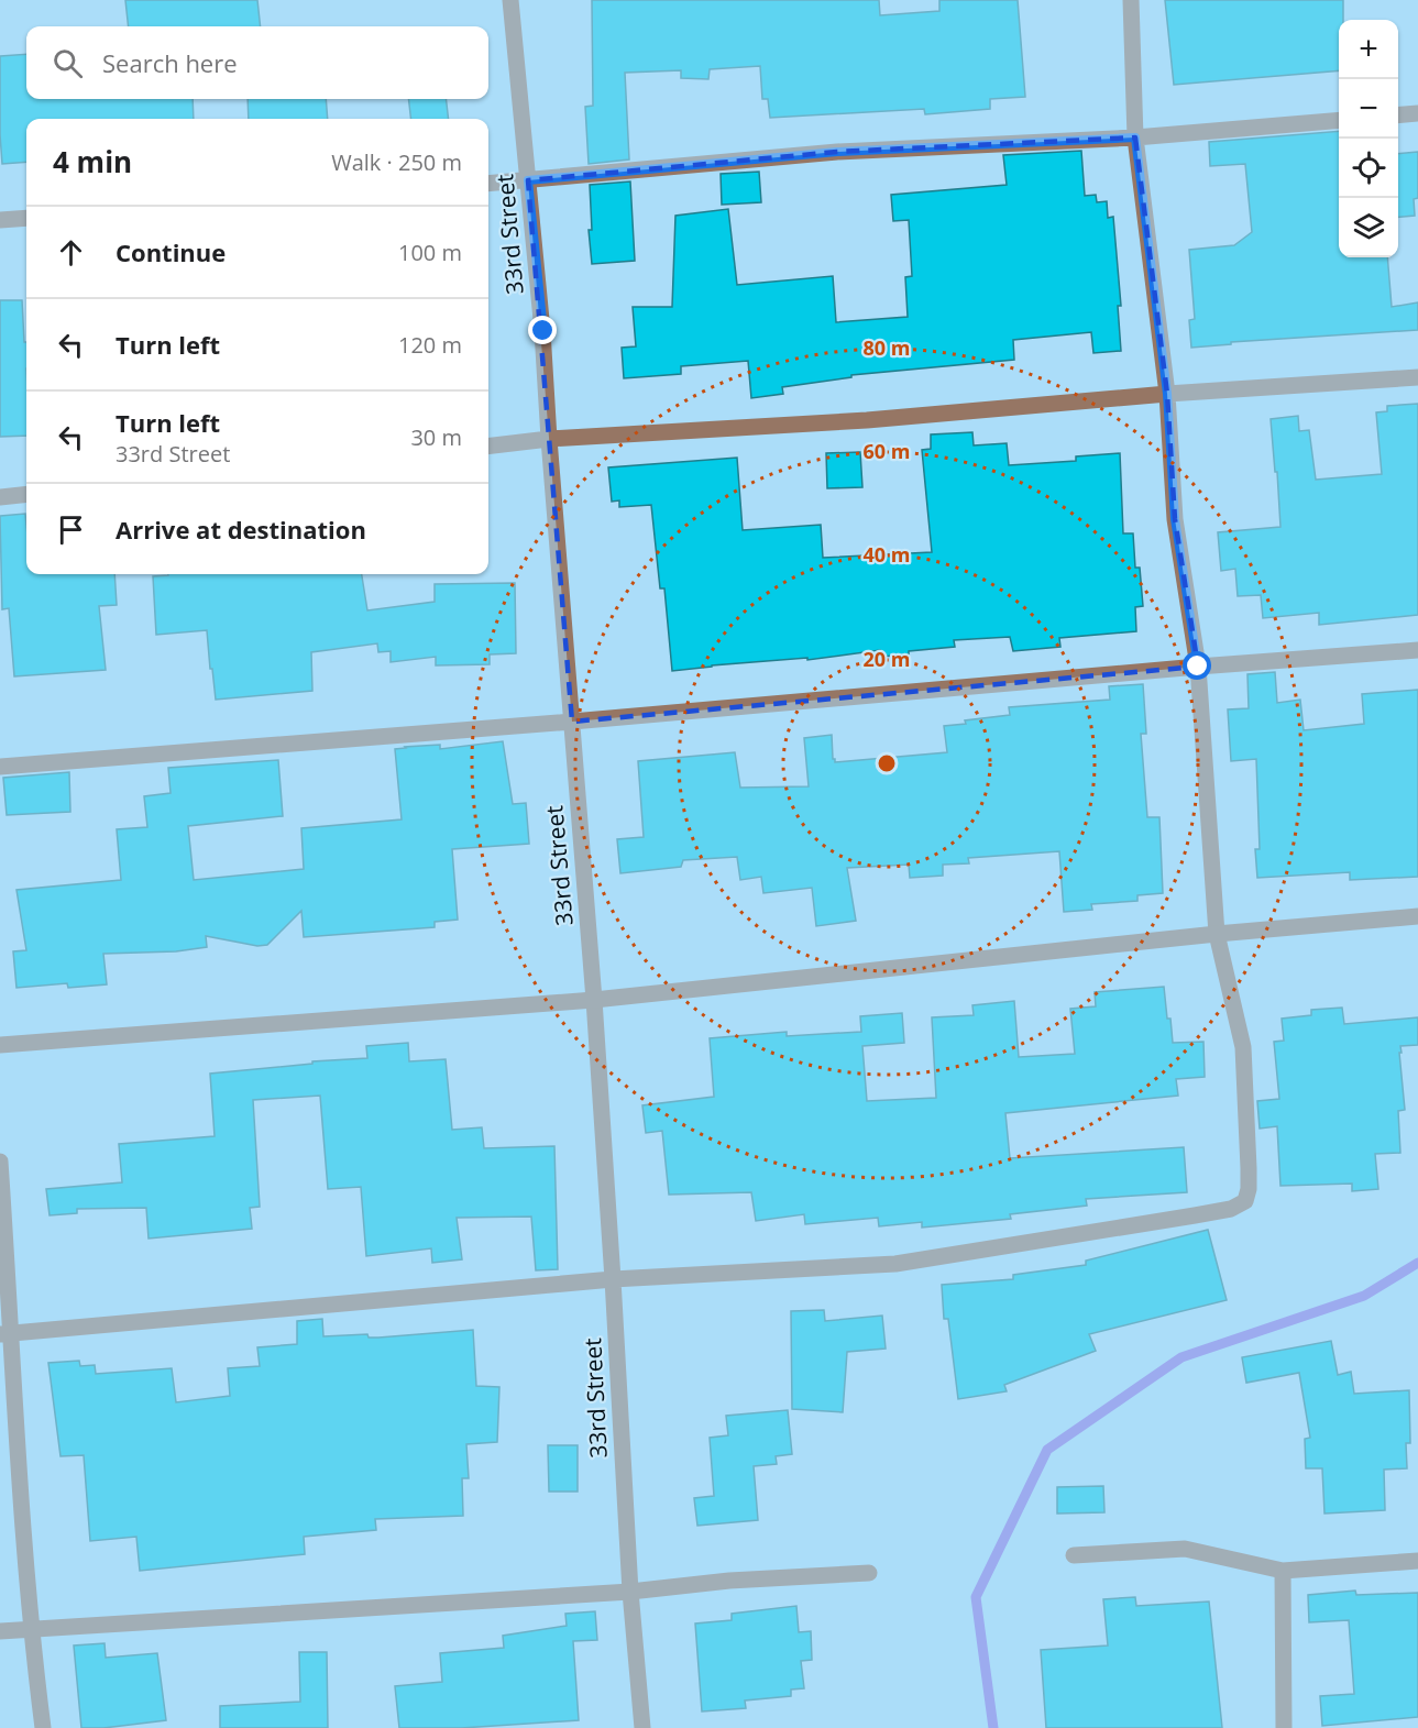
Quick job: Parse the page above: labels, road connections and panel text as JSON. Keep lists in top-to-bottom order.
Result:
{
  "streets": {
    "street": ["33rd Street"]
  },
  "page": {
    "map_buttons": ["+", "−"],
    "search": "Search here",
    "heading": ["4 min", "Walk · 250 m"],
    "list": [
      ["Continue", "100 m"],
      ["Turn left", "120 m"],
      ["Turn left", "33rd Street", "30 m"],
      "Arrive at destination"
    ]
  },
  "rings": [
    "80 m",
    "60 m",
    "40 m",
    "20 m"
  ]
}
